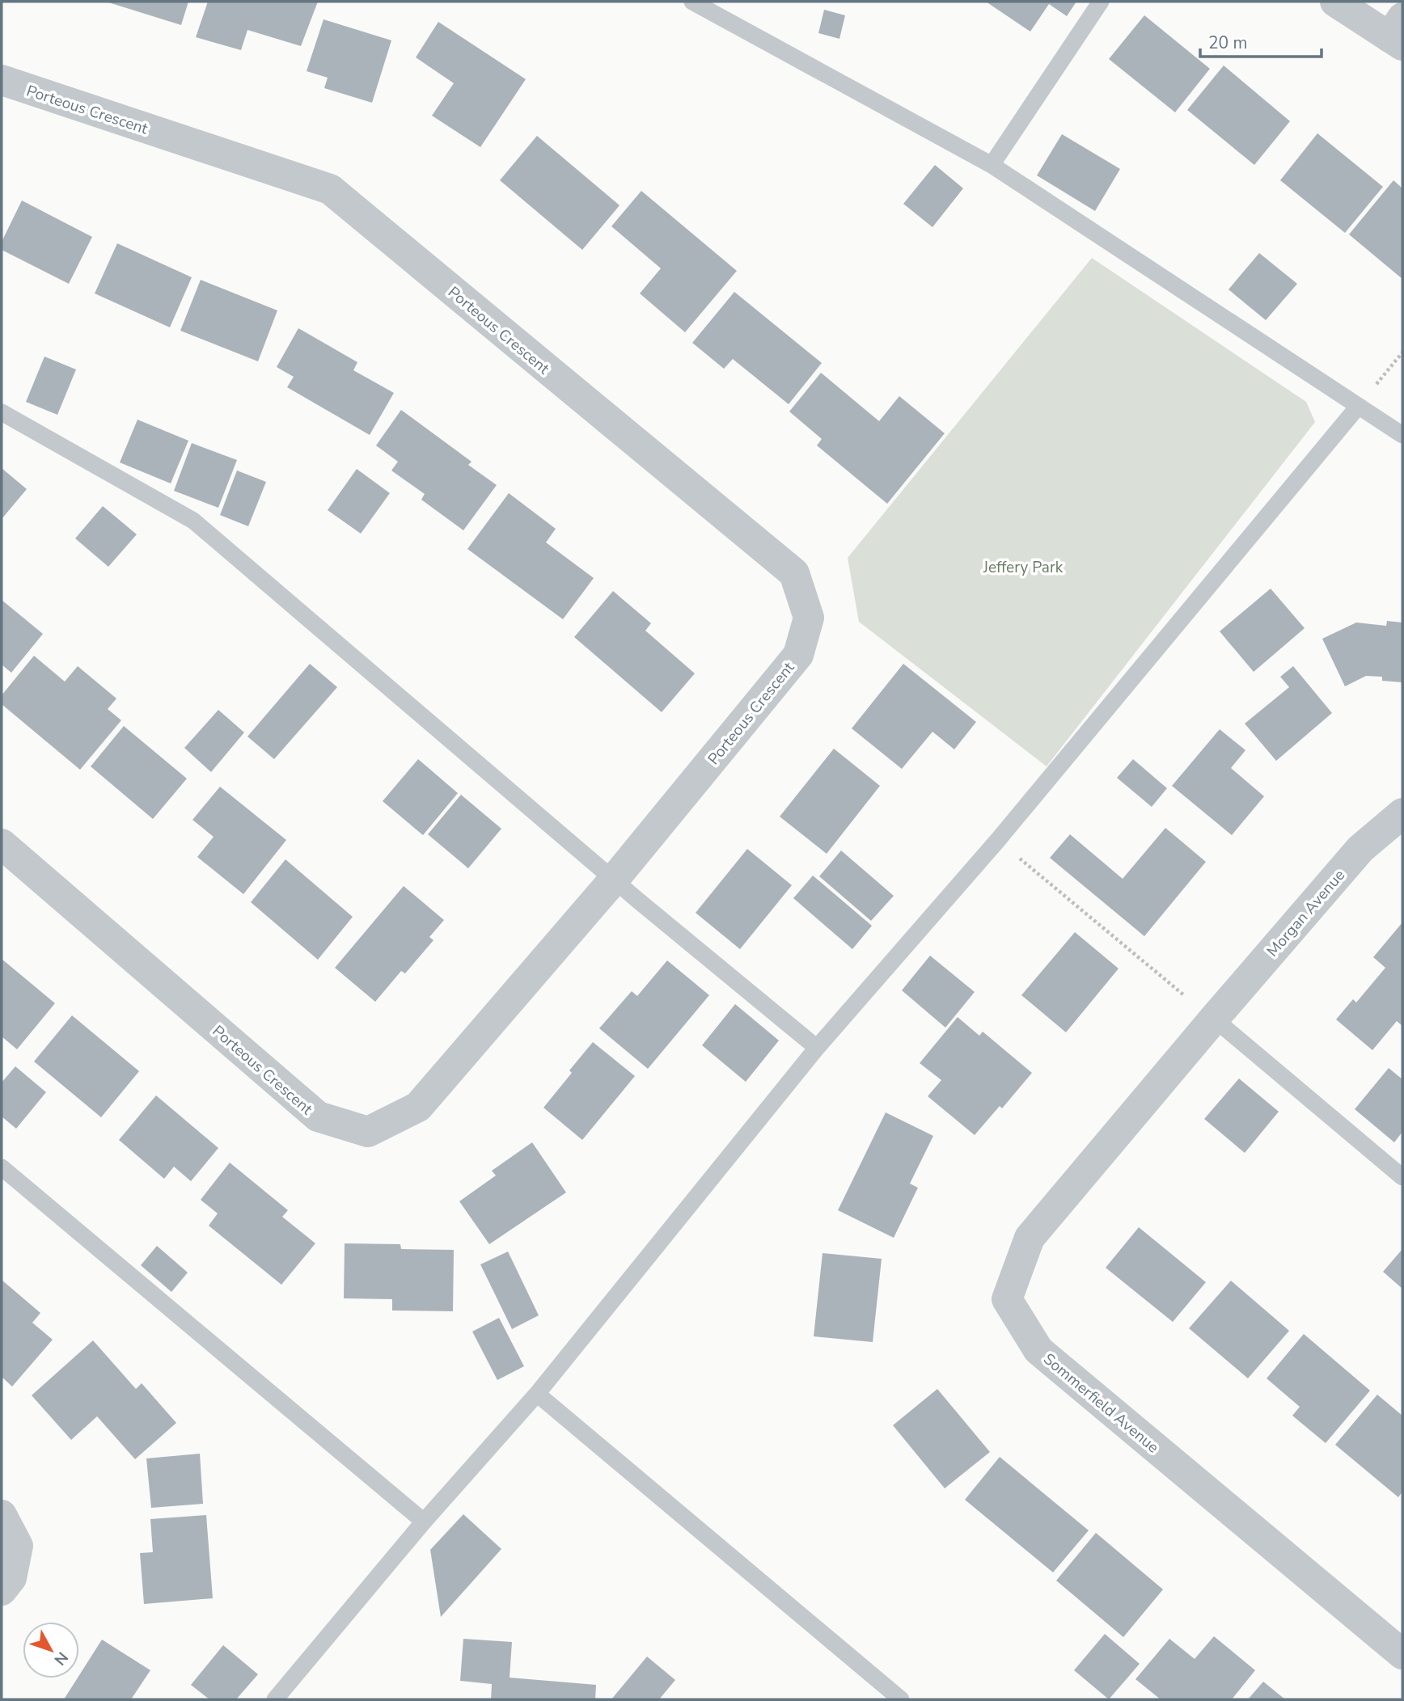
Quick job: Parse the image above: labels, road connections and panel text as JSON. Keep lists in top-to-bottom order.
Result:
{
  "streets": {
    "street": ["Porteous Crescent", "Morgan Avenue", "Sommerfield Avenue"]
  },
  "crossings": [
    ["Morgan Avenue", "Sommerfield Avenue"]
  ],
  "parks": ["Jeffery Park"],
  "scale_bar": "20 m",
  "north": "bottom right"
}
